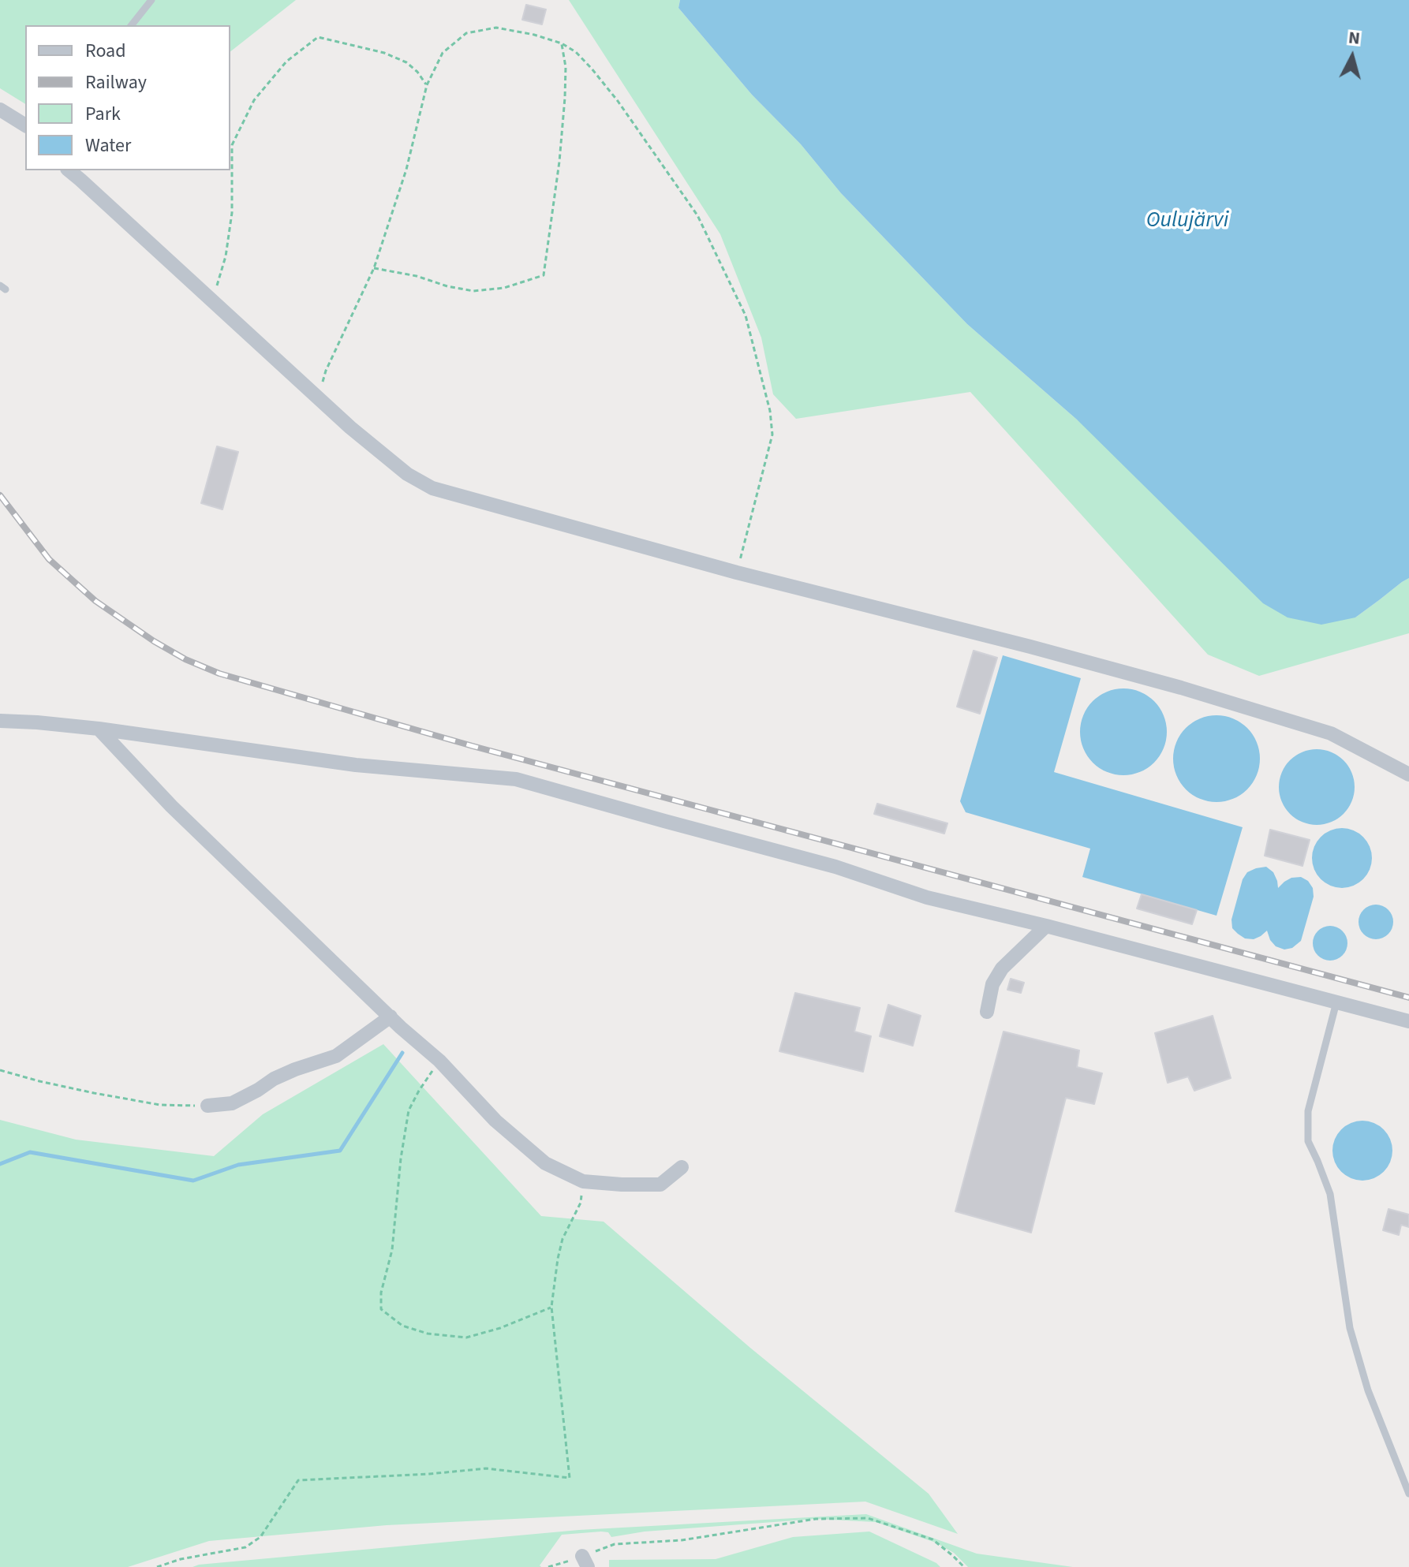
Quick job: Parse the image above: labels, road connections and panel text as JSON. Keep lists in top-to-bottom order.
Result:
{
  "water": ["Oulujärvi"],
  "legend": [
    "Road",
    "Railway",
    "Park",
    "Water"
  ],
  "north": "top"
}
